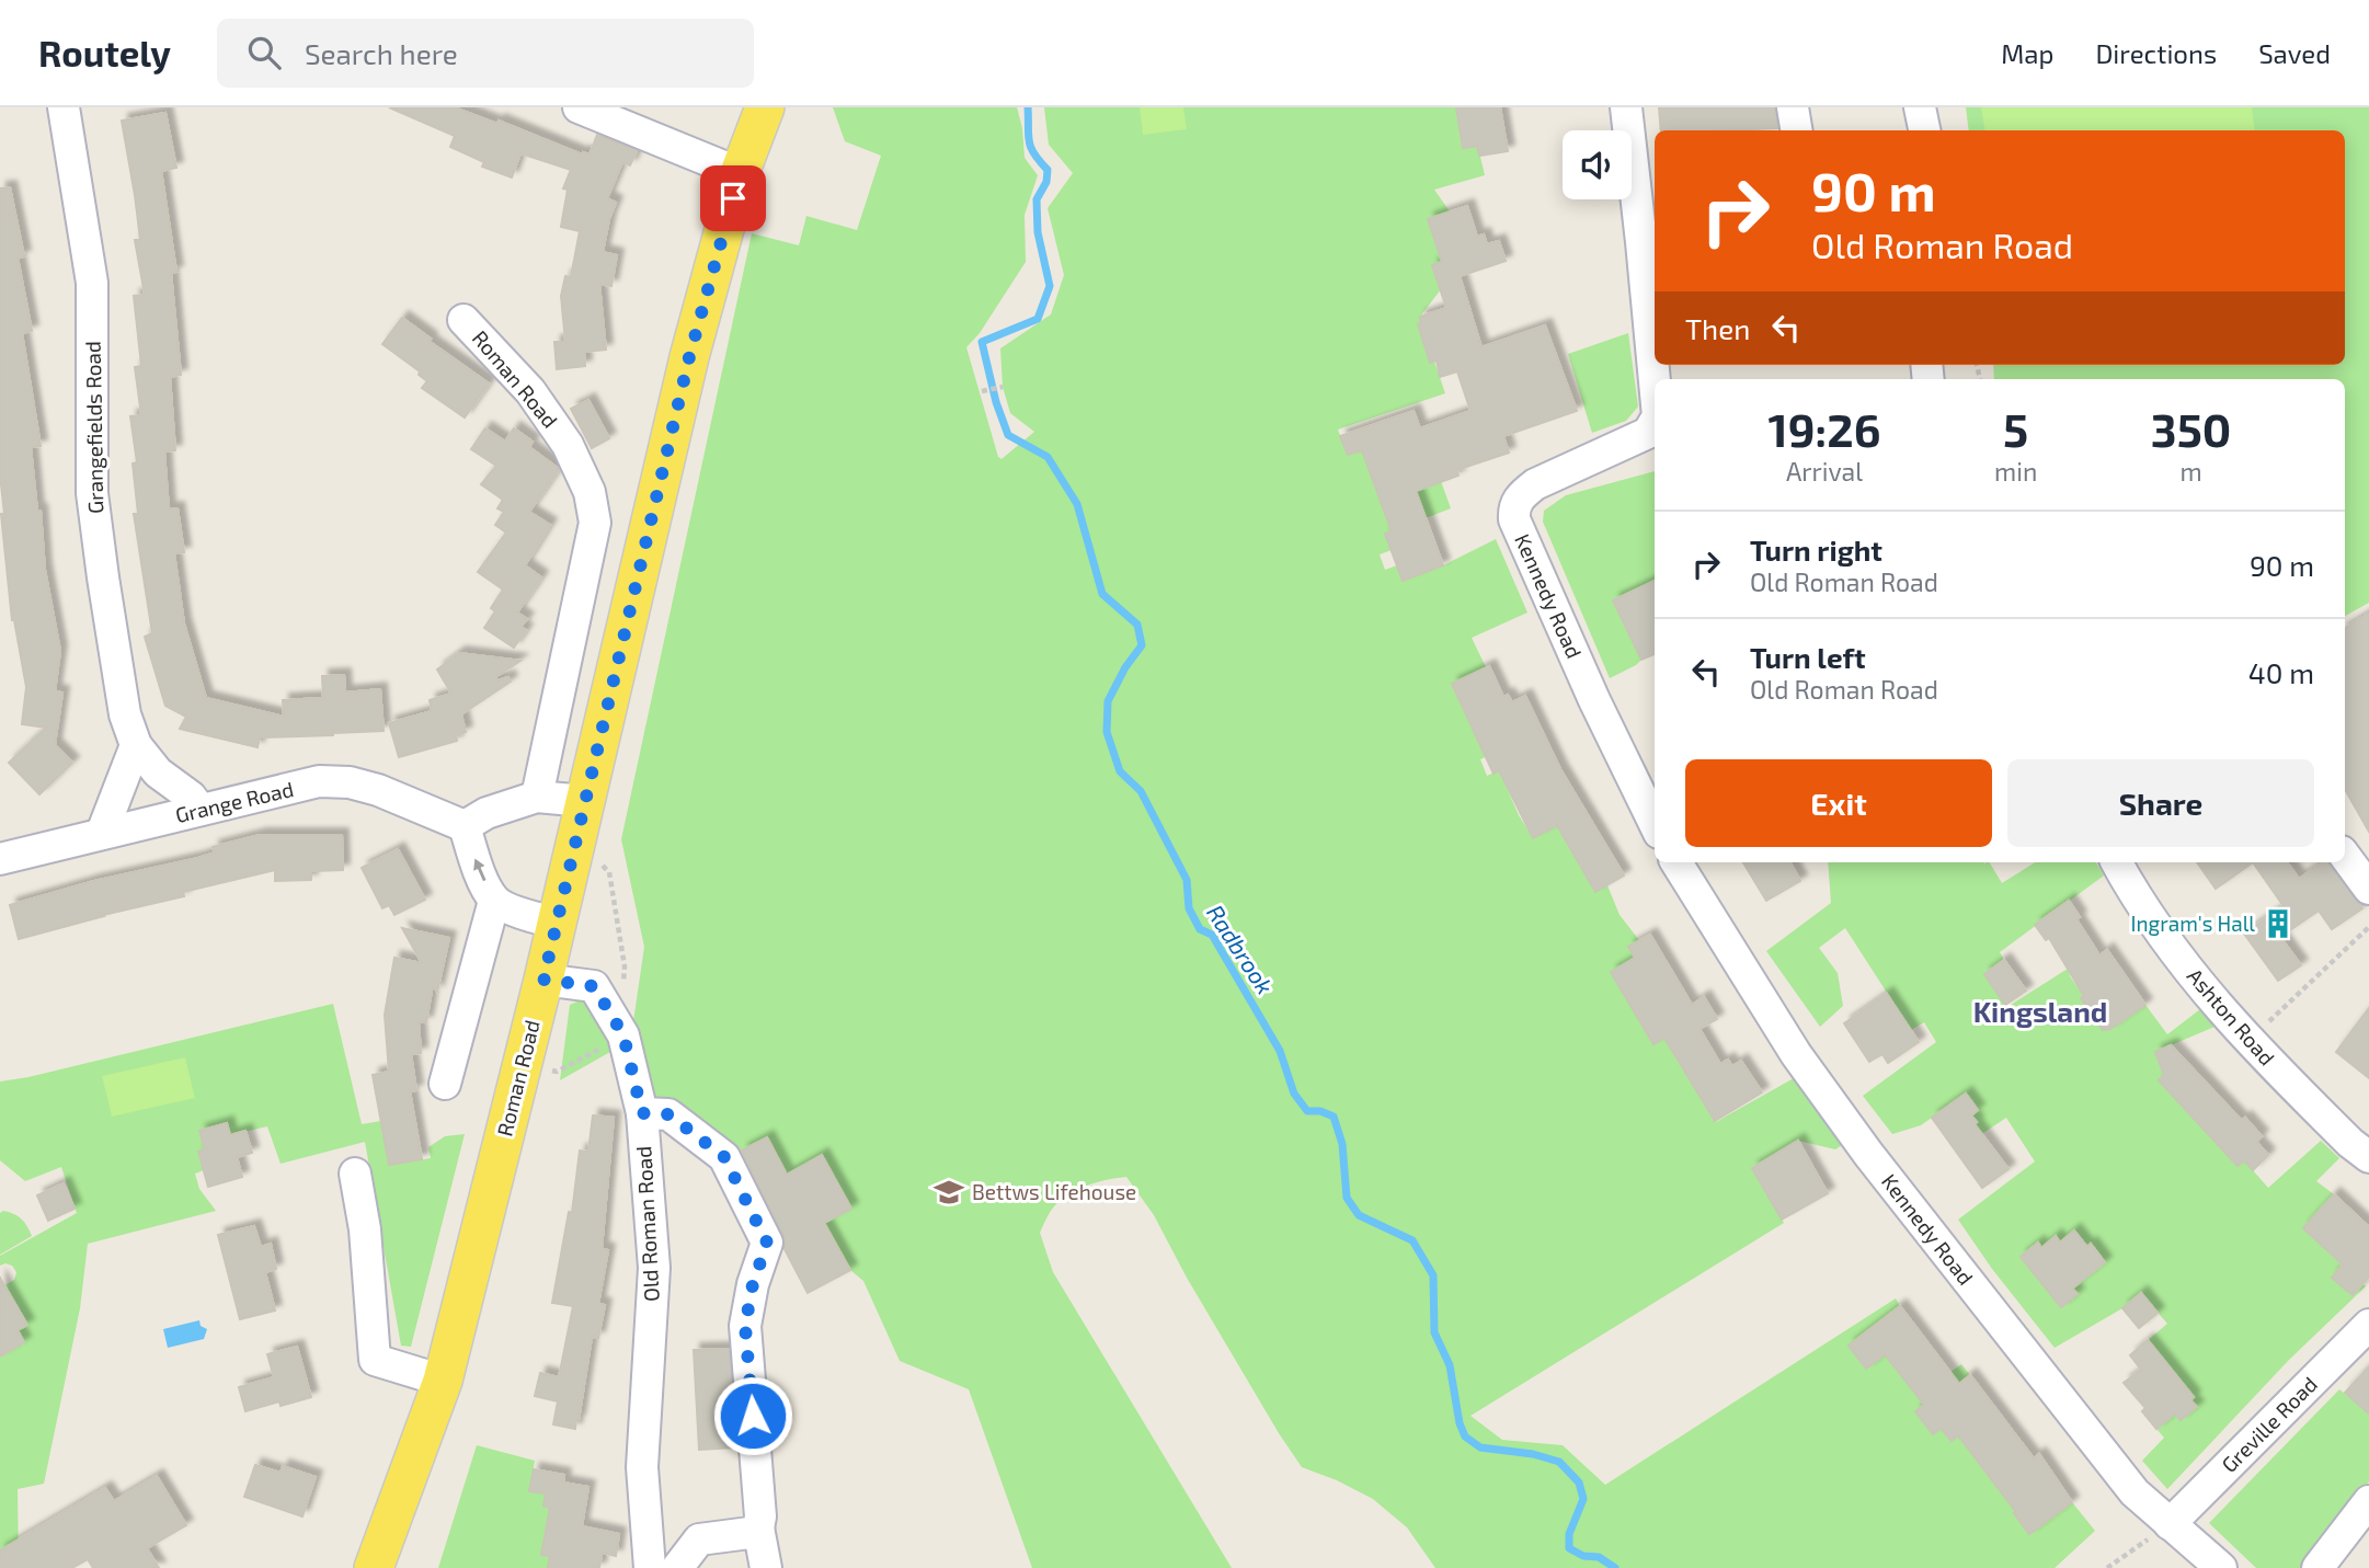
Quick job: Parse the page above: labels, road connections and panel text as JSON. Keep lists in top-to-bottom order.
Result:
{
  "streets": {
    "main road": ["Roman Road"],
    "street": [
      "Grangefields Road",
      "Kennedy Road",
      "Grange Road",
      "Ashton Road",
      "Old Roman Road",
      "Greville Road"
    ]
  },
  "crossings": [
    ["Roman Road", "Old Roman Road"],
    ["Grangefields Road", "Grange Road"],
    ["Kennedy Road", "Greville Road"]
  ],
  "districts": ["Kingsland"],
  "water": ["Radbrook"],
  "places": {
    "building": ["Ingram's Hall"],
    "school or university": ["Bettws Lifehouse"]
  },
  "page": {
    "header": "Routely",
    "search": "Search here",
    "nav": ["Map", "Directions", "Saved"],
    "turn": ["90 m", "Old Roman Road"],
    "then": "Then",
    "eta": [
      "19:26",
      "Arrival",
      "5",
      "min",
      "350",
      "m"
    ],
    "list": [
      {
        "name": "Turn right",
        "note": "Old Roman Road",
        "value": "90 m"
      },
      {
        "name": "Turn left",
        "note": "Old Roman Road",
        "value": "40 m"
      }
    ],
    "buttons": ["Exit", "Share"]
  }
}
